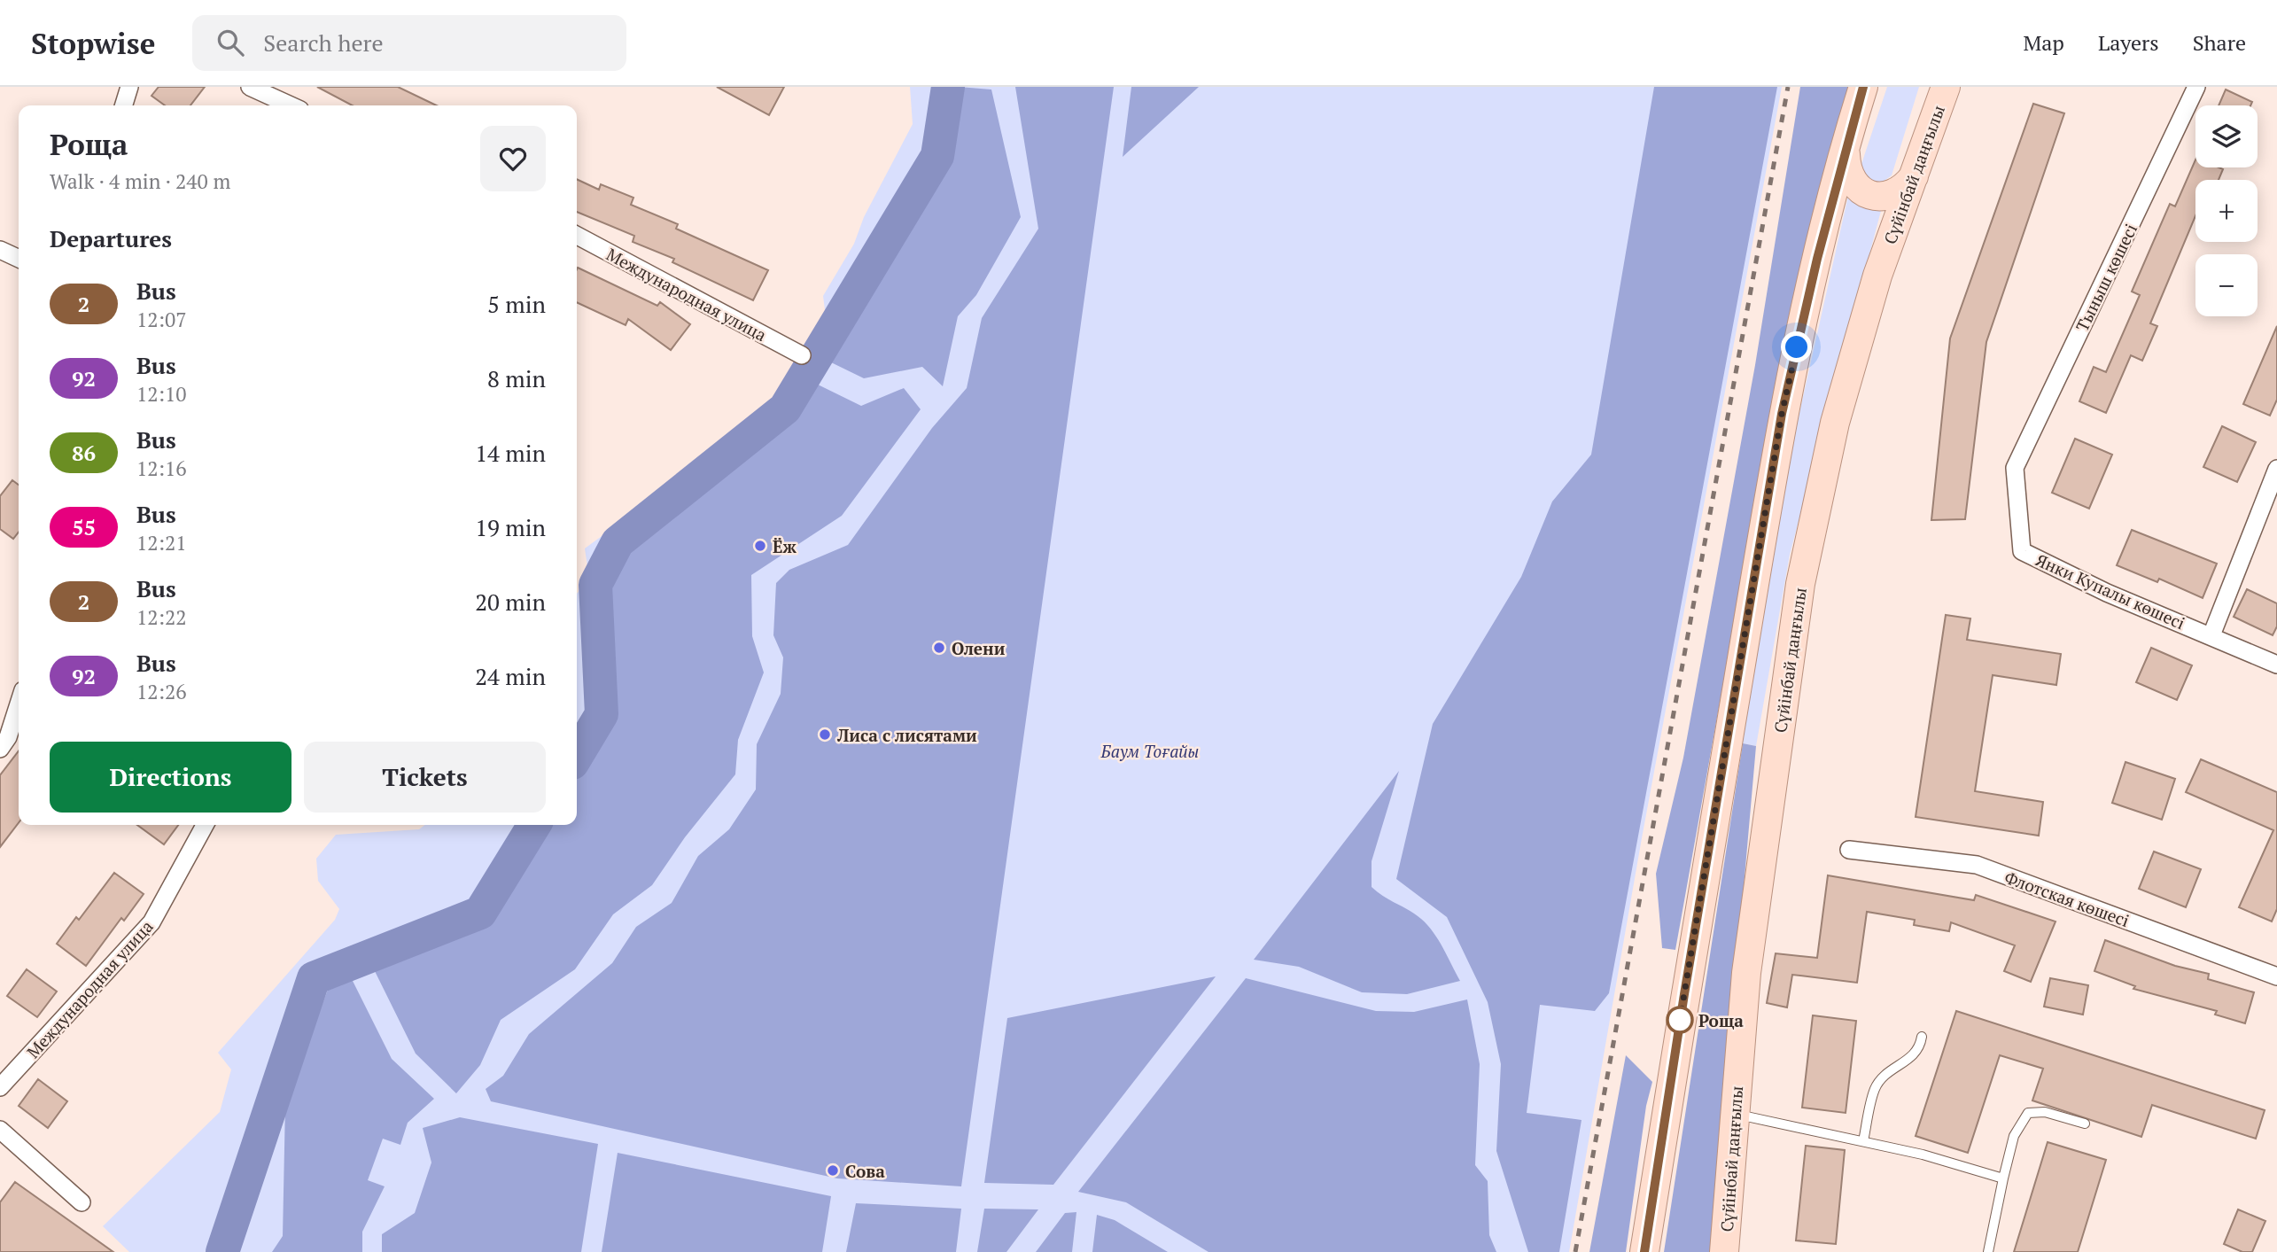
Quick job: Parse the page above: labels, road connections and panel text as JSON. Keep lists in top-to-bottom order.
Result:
{
  "streets": {
    "main road": ["Сүйінбай даңғылы"],
    "street": [
      "Тыныш көшесі",
      "Международная улица",
      "Янки Купалы көшесі",
      "Флотская көшесі"
    ]
  },
  "crossings": [
    ["Тыныш көшесі", "Янки Купалы көшесі"]
  ],
  "parks": ["Баум Тоғайы"],
  "places": [
    "Ёж",
    "Олени",
    "Лиса с лисятами",
    "Роща",
    "Сова"
  ],
  "lines": ["bus line 2"],
  "page": {
    "header": "Stopwise",
    "search": "Search here",
    "nav": ["Map", "Layers", "Share"],
    "map_buttons": ["+", "−"],
    "heading": [
      ["Роща", "Walk · 4 min · 240 m"],
      "Departures"
    ],
    "list": [
      {
        "mark": "2",
        "name": "Bus",
        "note": "12:07",
        "value": "5 min"
      },
      {
        "mark": "92",
        "name": "Bus",
        "note": "12:10",
        "value": "8 min"
      },
      {
        "mark": "86",
        "name": "Bus",
        "note": "12:16",
        "value": "14 min"
      },
      {
        "mark": "55",
        "name": "Bus",
        "note": "12:21",
        "value": "19 min"
      },
      {
        "mark": "2",
        "name": "Bus",
        "note": "12:22",
        "value": "20 min"
      },
      {
        "mark": "92",
        "name": "Bus",
        "note": "12:26",
        "value": "24 min"
      }
    ],
    "buttons": ["Directions", "Tickets"]
  }
}
